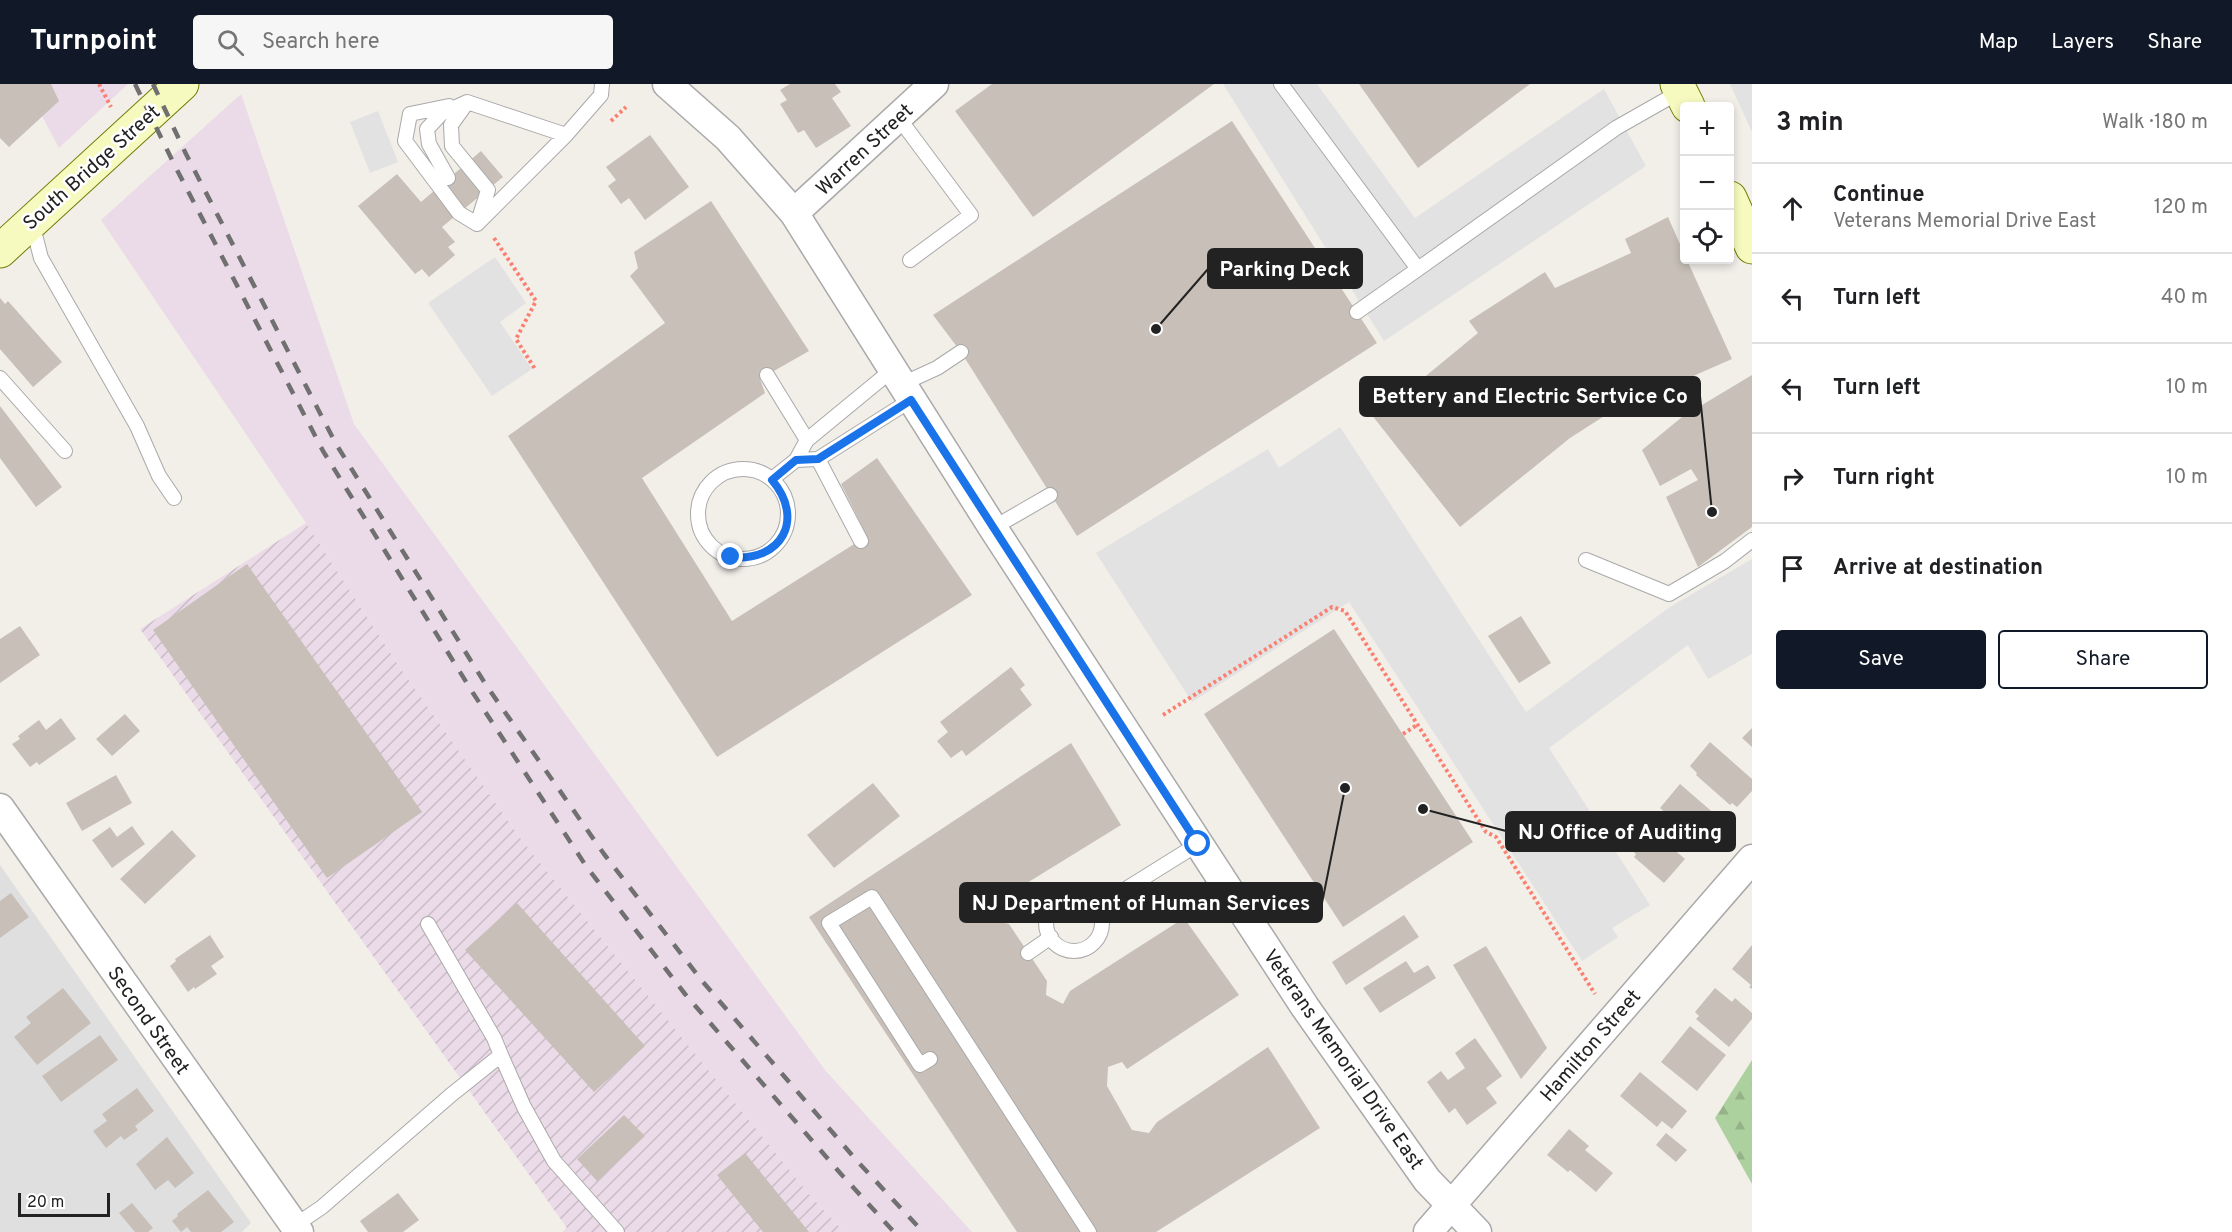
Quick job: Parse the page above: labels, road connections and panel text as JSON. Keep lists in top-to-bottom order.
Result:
{
  "streets": {
    "street": [
      "Warren Street",
      "South Bridge Street",
      "Second Street",
      "Hamilton Street",
      "Veterans Memorial Drive East"
    ]
  },
  "crossings": [
    ["Warren Street", "Veterans Memorial Drive East"],
    ["Hamilton Street", "Veterans Memorial Drive East"]
  ],
  "places": [
    "Parking Deck",
    "Bettery and Electric Sertvice Co",
    "NJ Department of Human Services",
    "NJ Office of Auditing"
  ],
  "scale_bar": "20 m",
  "page": {
    "header": "Turnpoint",
    "search": "Search here",
    "nav": ["Map", "Layers", "Share"],
    "heading": ["3 min", "Walk · 180 m"],
    "map_buttons": ["+", "−"],
    "list": [
      ["Continue", "Veterans Memorial Drive East", "120 m"],
      ["Turn left", "40 m"],
      ["Turn left", "10 m"],
      ["Turn right", "10 m"],
      "Arrive at destination"
    ],
    "buttons": ["Save", "Share"],
    "scale": "20 m"
  }
}
